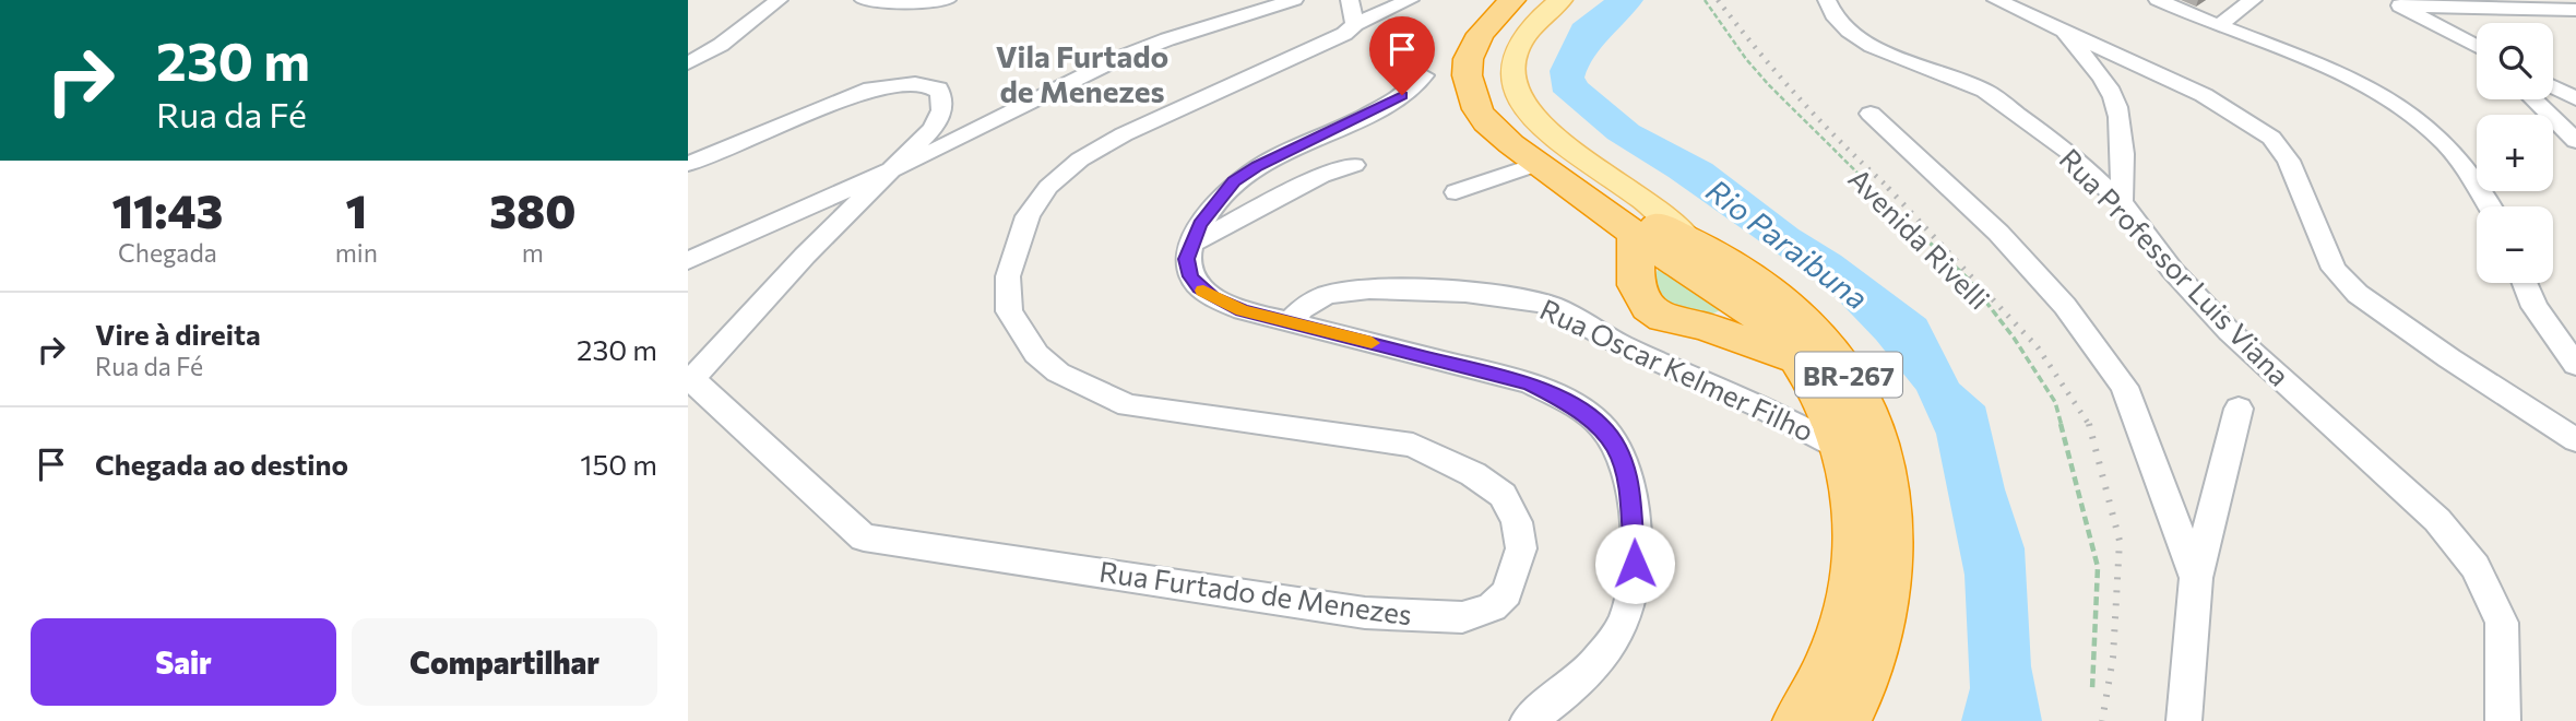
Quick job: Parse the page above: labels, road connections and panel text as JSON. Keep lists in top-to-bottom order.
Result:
{
  "streets": {
    "highway": ["BR-267"],
    "street": [
      "Avenida Rivelli",
      "Rua Professor Luis Viana",
      "Rua Oscar Kelmer Filho",
      "Rua Furtado de Menezes"
    ]
  },
  "crossings": [
    ["Rua Oscar Kelmer Filho", "BR-267"]
  ],
  "districts": ["Vila Furtado de Menezes"],
  "water": ["Rio Paraibuna"],
  "page": {
    "turn": ["230 m", "Rua da Fé"],
    "map_buttons": ["+", "−"],
    "eta": [
      "11:43",
      "Chegada",
      "1",
      "min",
      "380",
      "m"
    ],
    "list": [
      {
        "name": "Vire à direita",
        "note": "Rua da Fé",
        "value": "230 m"
      },
      {
        "name": "Chegada ao destino",
        "value": "150 m"
      }
    ],
    "buttons": ["Sair", "Compartilhar"]
  }
}
